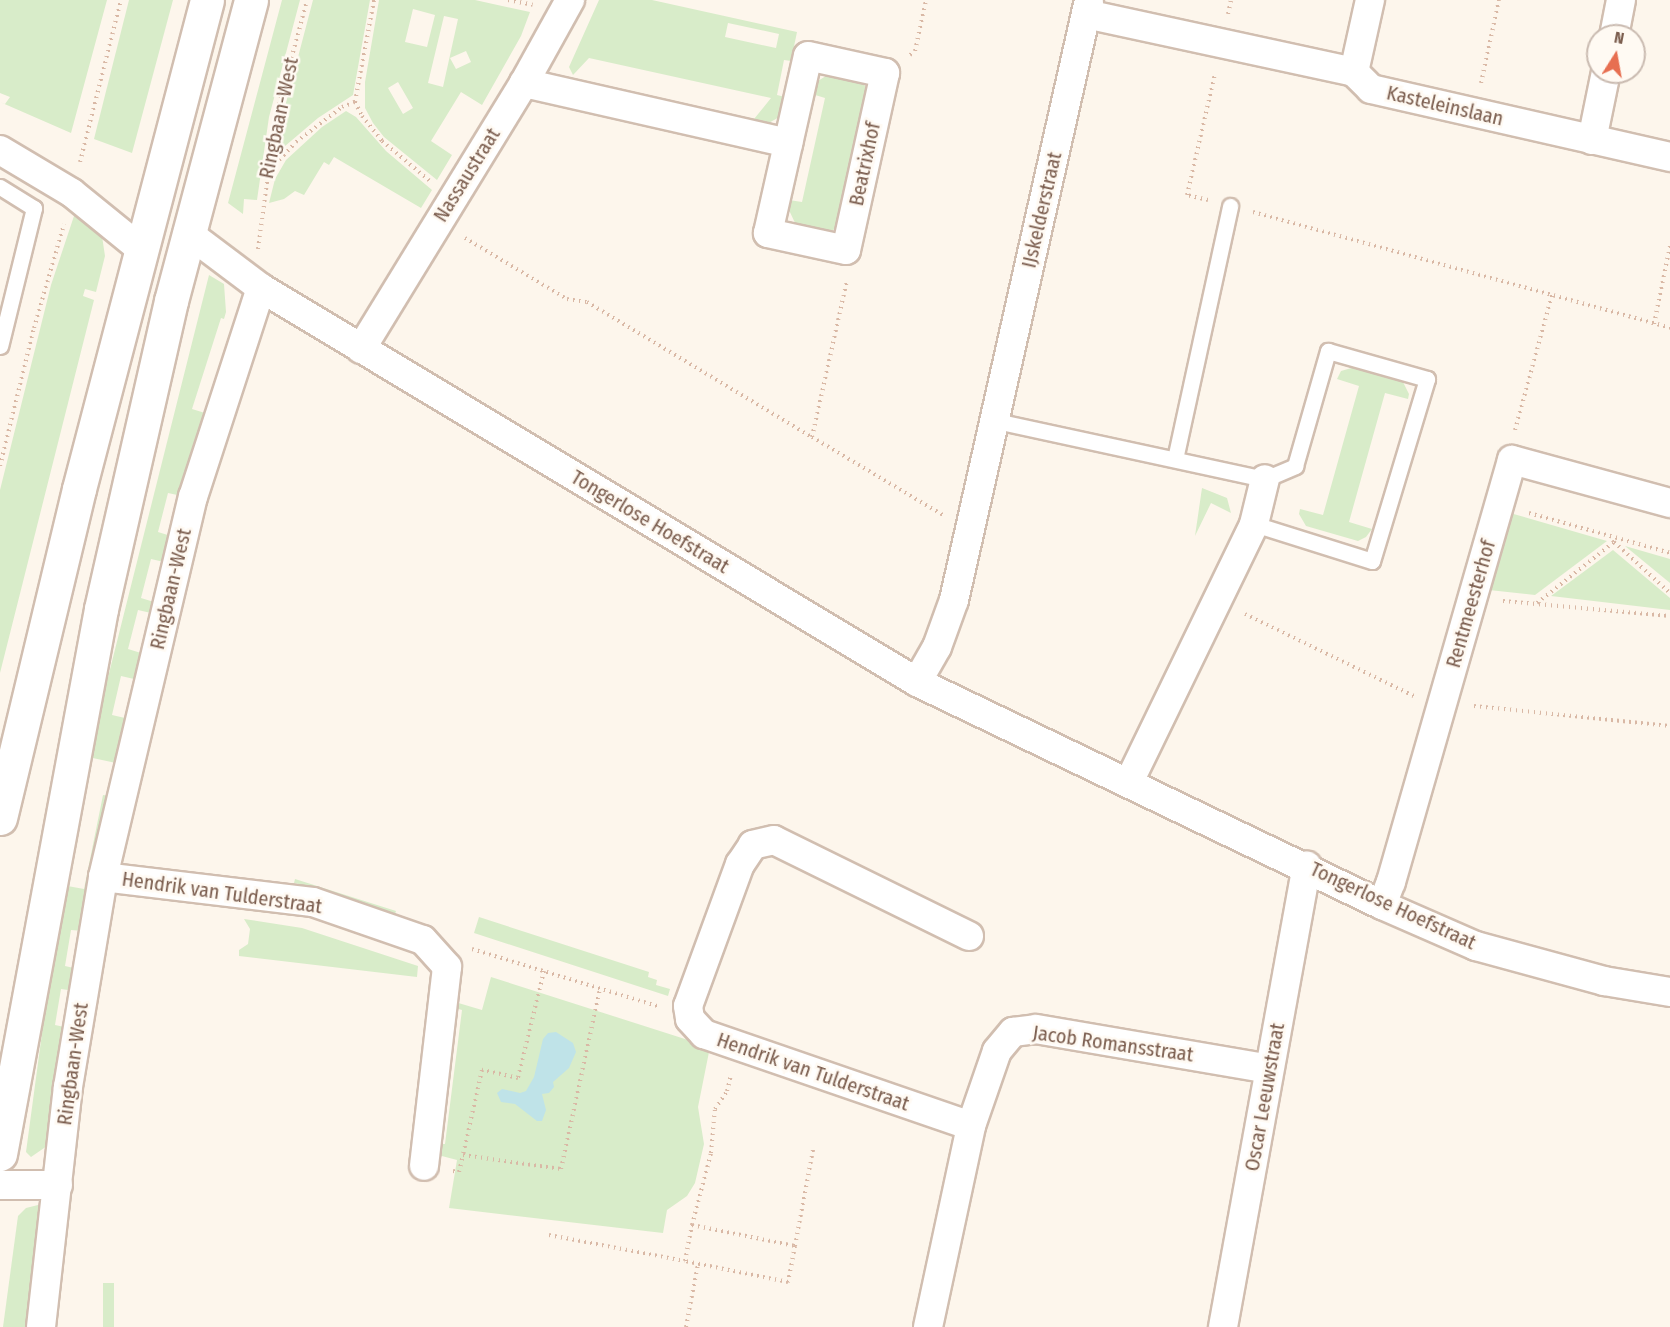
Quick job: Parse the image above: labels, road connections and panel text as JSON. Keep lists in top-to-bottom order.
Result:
{
  "streets": {
    "street": [
      "Kasteleinslaan",
      "Ringbaan-West",
      "Beatrixhof",
      "Nassaustraat",
      "IJskelderstraat",
      "Tongerlose Hoefstraat",
      "Rentmeesterhof",
      "Hendrik van Tulderstraat",
      "Jacob Romansstraat",
      "Oscar Leeuwstraat"
    ]
  },
  "crossings": [
    ["Kasteleinslaan", "IJskelderstraat"],
    ["Ringbaan-West", "Tongerlose Hoefstraat"],
    ["Ringbaan-West", "Hendrik van Tulderstraat"],
    ["Nassaustraat", "Tongerlose Hoefstraat"],
    ["IJskelderstraat", "Tongerlose Hoefstraat"],
    ["Tongerlose Hoefstraat", "Rentmeesterhof"],
    ["Tongerlose Hoefstraat", "Oscar Leeuwstraat"],
    ["Hendrik van Tulderstraat", "Jacob Romansstraat"],
    ["Jacob Romansstraat", "Oscar Leeuwstraat"]
  ],
  "north": "top"
}
